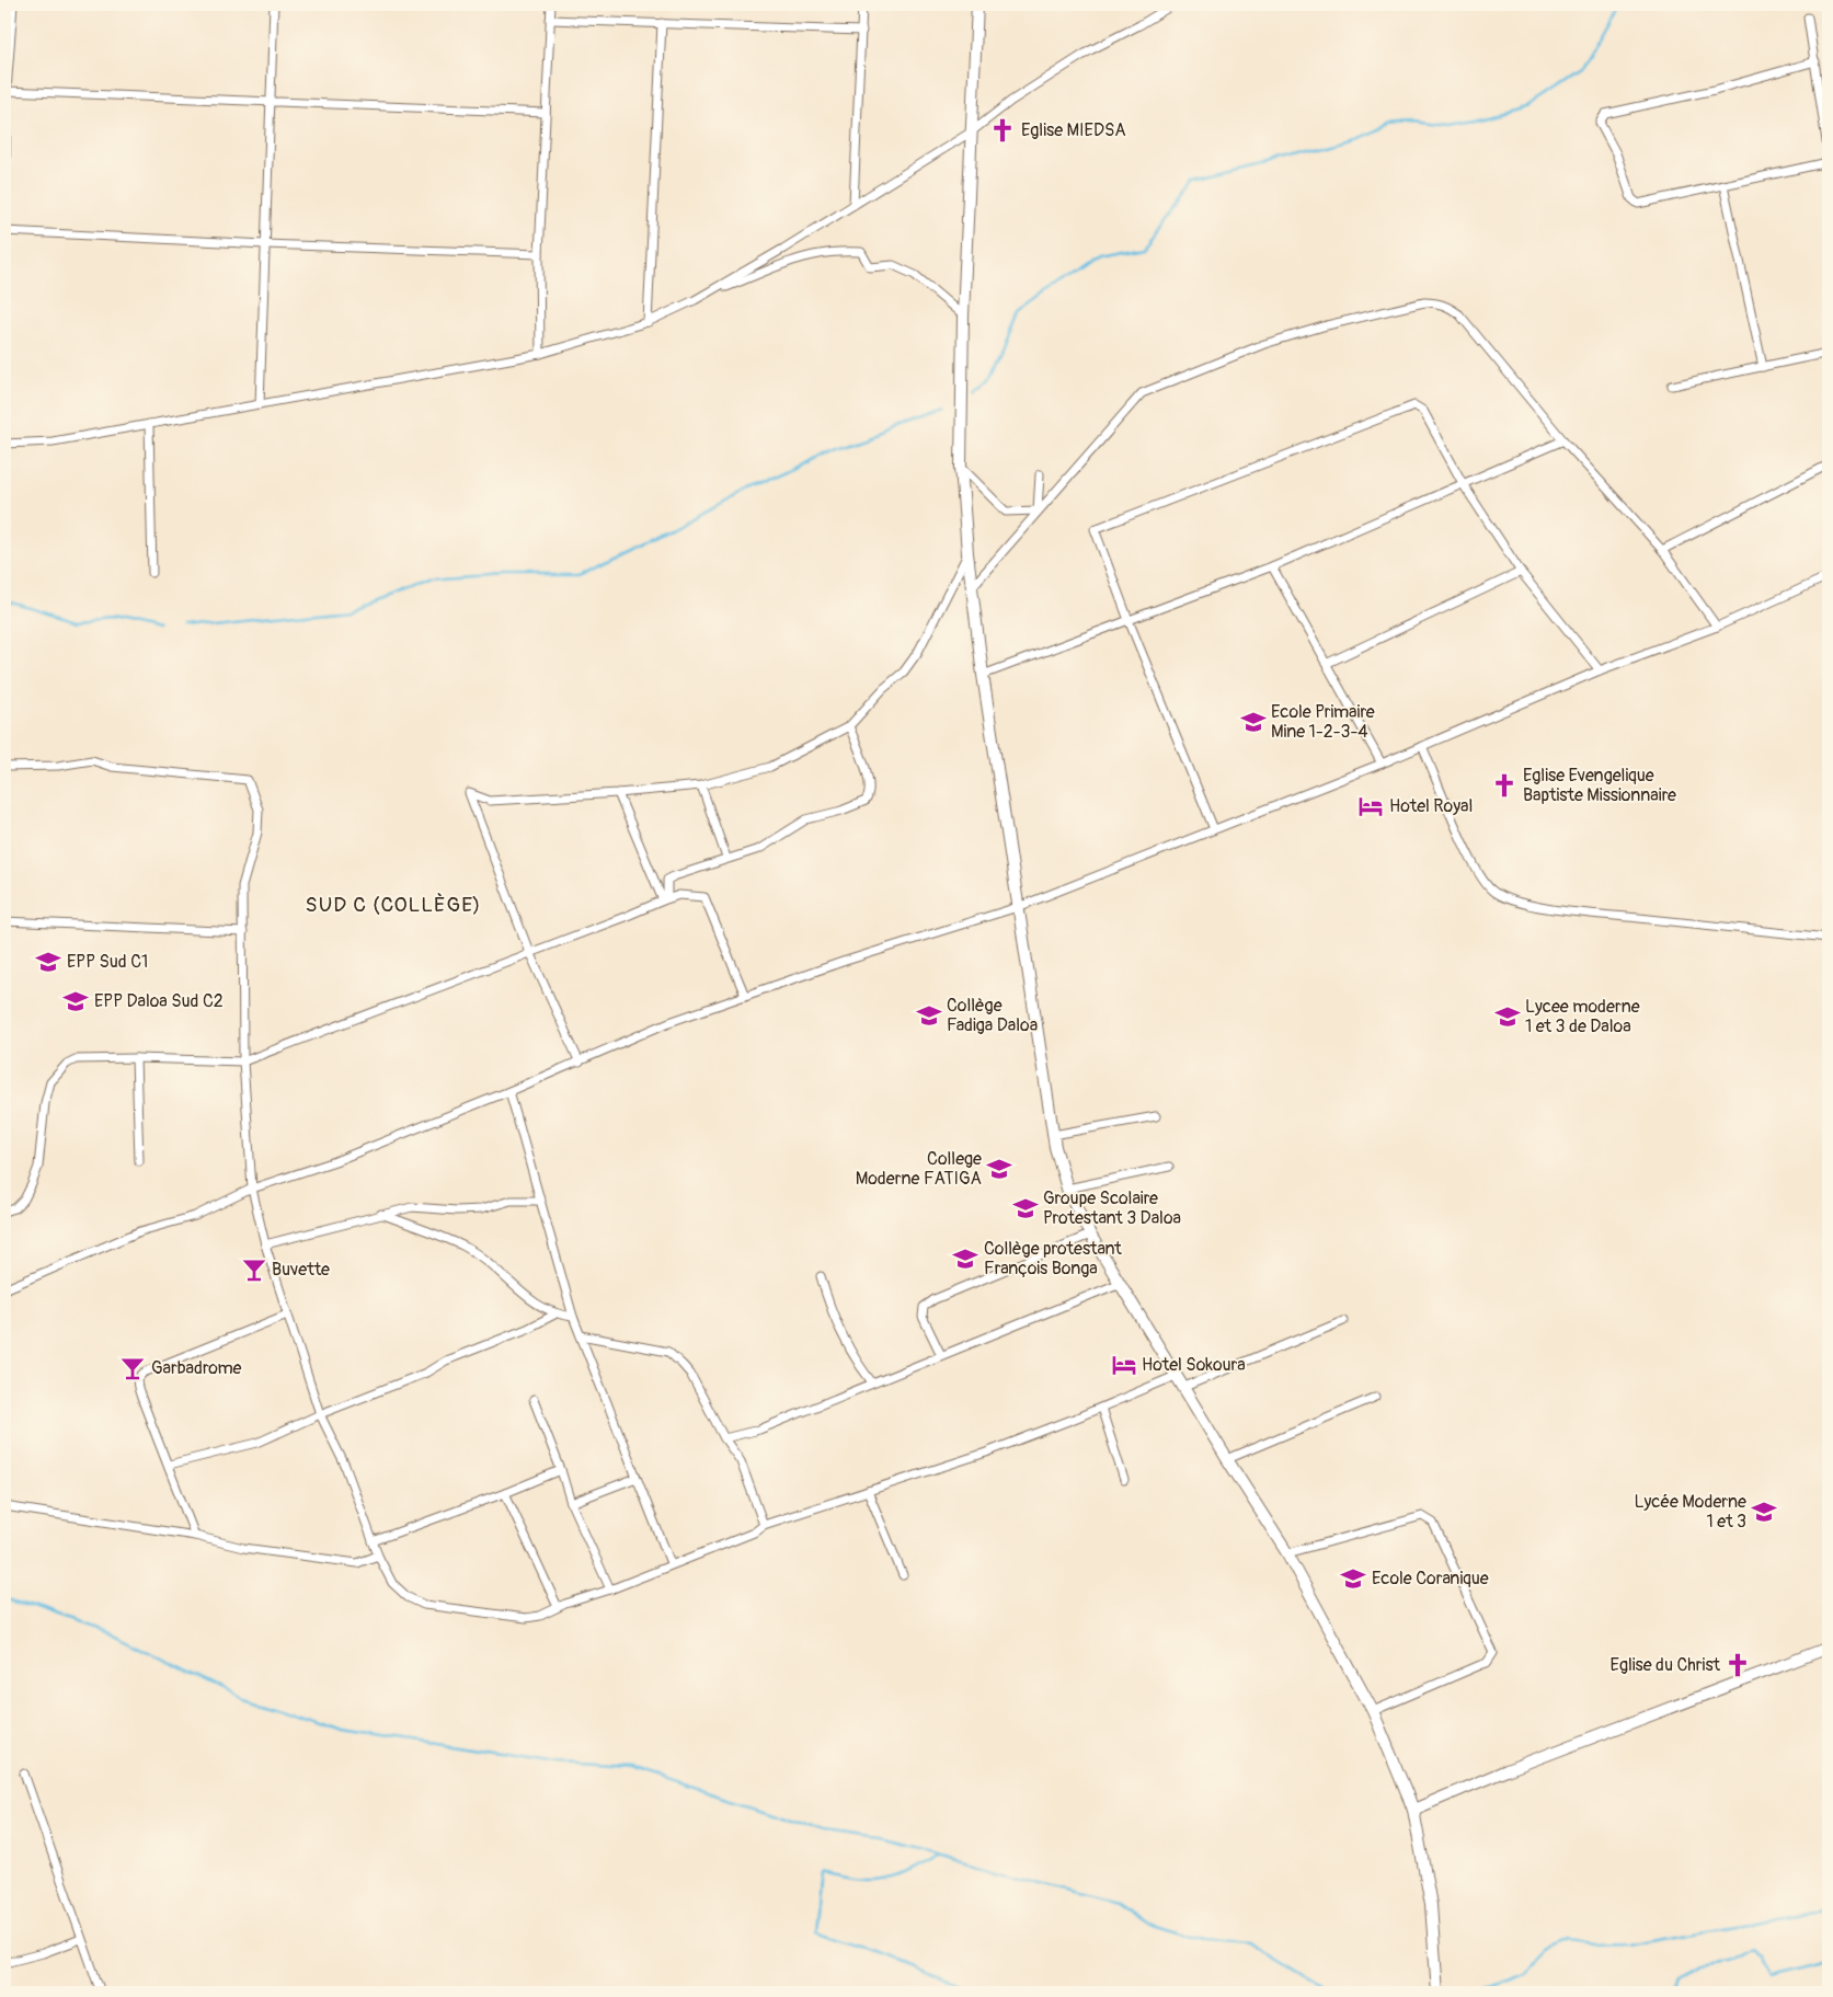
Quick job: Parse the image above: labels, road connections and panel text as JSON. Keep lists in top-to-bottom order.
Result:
{
  "districts": ["SUD C (COLLÈGE)"],
  "places": {
    "church": ["Eglise MIEDSA", "Eglise Evengelique Baptiste Missionnaire", "Eglise du Christ"],
    "school or university": [
      "Ecole Primaire Mine 1-2-3-4",
      "EPP Sud C1",
      "EPP Daloa Sud C2",
      "Collège Fadiga Daloa",
      "Lycee moderne 1 et 3 de Daloa",
      "College Moderne FATIGA",
      "Groupe Scolaire Protestant 3 Daloa",
      "Collège protestant François Bonga",
      "Lycée Moderne 1 et 3",
      "Ecole Coranique"
    ],
    "hotel": ["Hotel Royal", "Hotel Sokoura"],
    "bar": ["Buvette", "Garbadrome"]
  }
}
